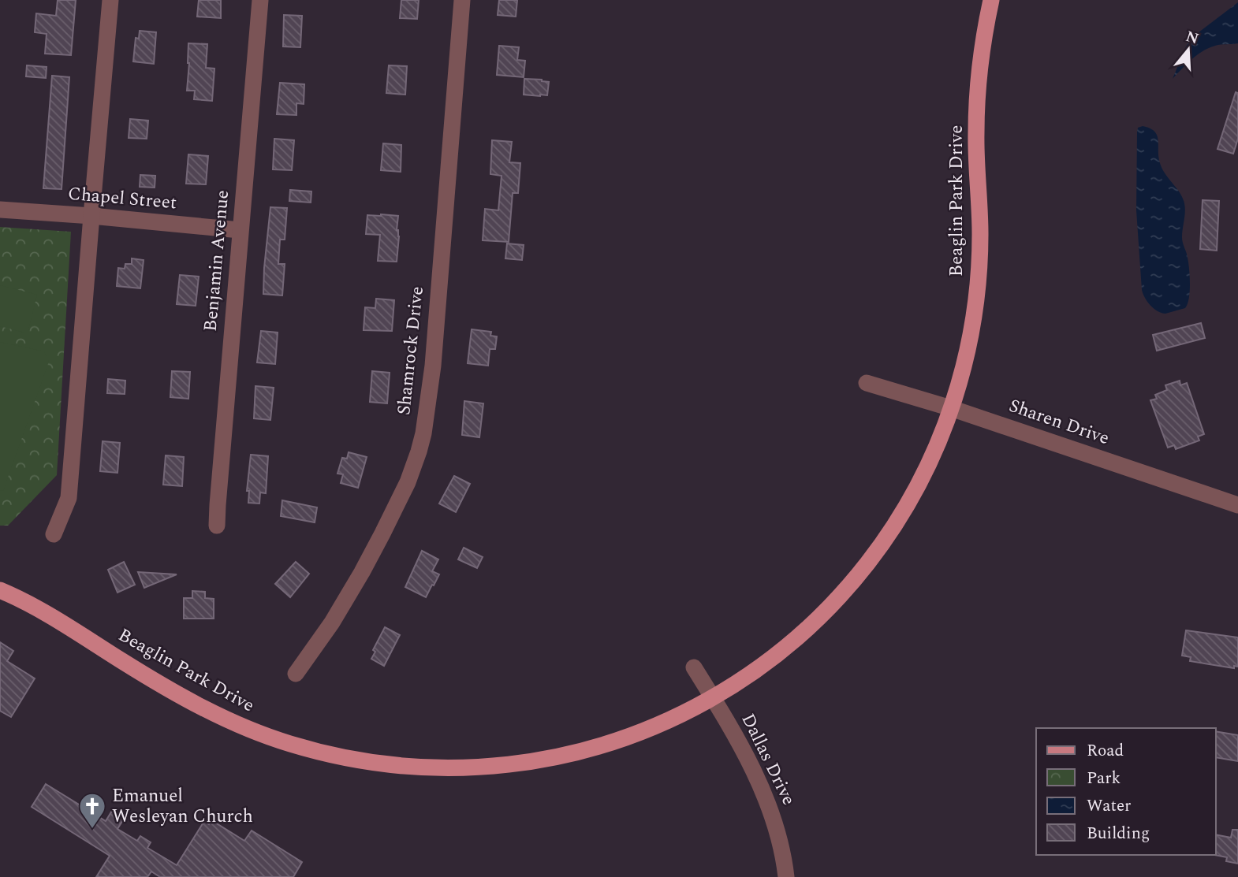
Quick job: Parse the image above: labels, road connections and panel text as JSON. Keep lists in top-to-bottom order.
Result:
{
  "streets": {
    "main road": ["Beaglin Park Drive"],
    "street": [
      "Chapel Street",
      "Benjamin Avenue",
      "Shamrock Drive",
      "Sharen Drive",
      "Dallas Drive"
    ]
  },
  "crossings": [
    ["Chapel Street", "Benjamin Avenue"],
    ["Beaglin Park Drive", "Sharen Drive"],
    ["Beaglin Park Drive", "Dallas Drive"]
  ],
  "places": {
    "church": ["Emanuel Wesleyan Church"]
  },
  "legend": [
    "Road",
    "Park",
    "Water",
    "Building"
  ],
  "north": "top"
}
